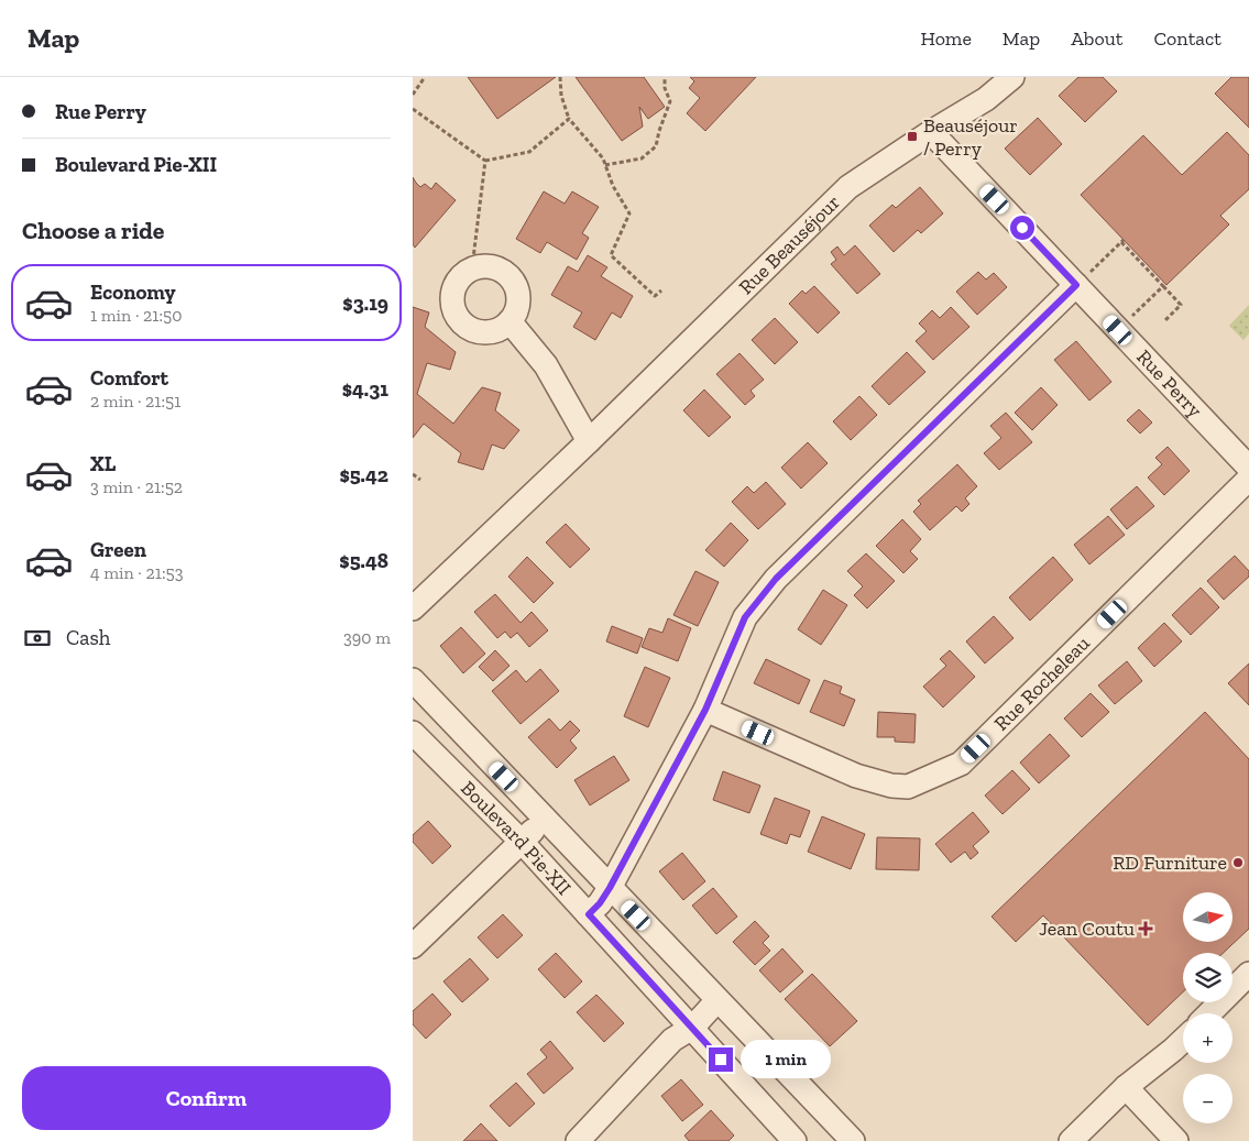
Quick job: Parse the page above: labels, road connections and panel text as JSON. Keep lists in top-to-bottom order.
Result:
{
  "streets": {
    "street": [
      "Rue Beauséjour",
      "Rue Perry",
      "Rue Rocheleau",
      "Boulevard Pie-XII"
    ]
  },
  "crossings": [
    ["Rue Beauséjour", "Rue Perry"]
  ],
  "places": {
    "transit": ["Beauséjour / Perry"],
    "other": ["RD Furniture"],
    "health": ["Jean Coutu"]
  },
  "north": "right",
  "page": {
    "header": "Map",
    "nav": [
      "Home",
      "Map",
      "About",
      "Contact"
    ],
    "banner": ["Rue Perry", "Boulevard Pie-XII"],
    "heading": "Choose a ride",
    "list": [
      {
        "name": "Economy",
        "note": "1 min · 21:50",
        "value": "$3.19"
      },
      {
        "name": "Comfort",
        "note": "2 min · 21:51",
        "value": "$4.31"
      },
      {
        "name": "XL",
        "note": "3 min · 21:52",
        "value": "$5.42"
      },
      {
        "name": "Green",
        "note": "4 min · 21:53",
        "value": "$5.48"
      }
    ],
    "pay": ["Cash", "390 m"],
    "map_buttons": ["+", "−"],
    "bubble": "1 min",
    "buttons": "Confirm"
  }
}
